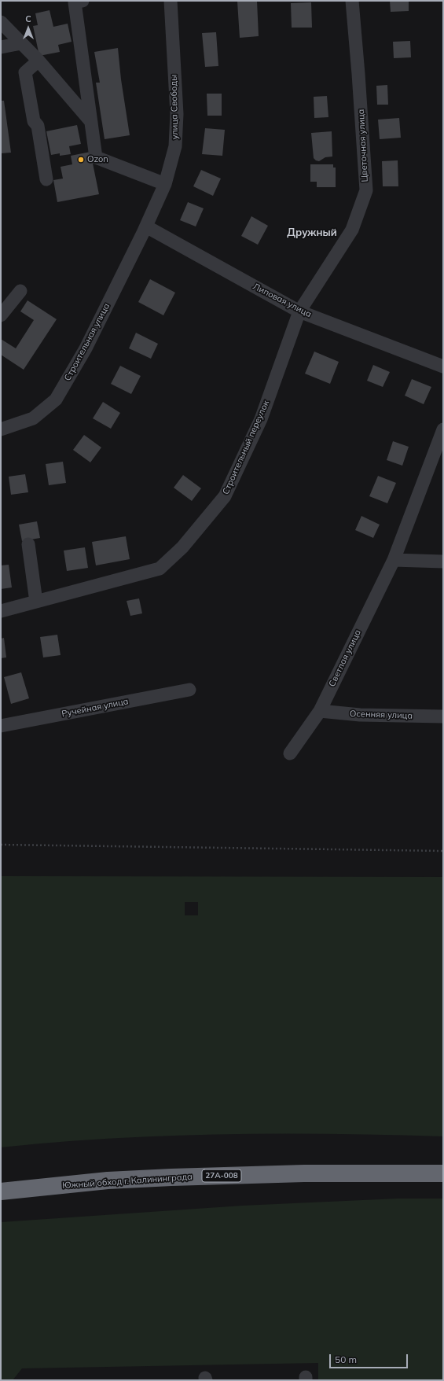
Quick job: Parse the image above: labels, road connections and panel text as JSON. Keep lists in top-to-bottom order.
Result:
{
  "streets": {
    "highway": ["27А-008", "Южный обход г. Калининграда"],
    "street": [
      "улица Свободы",
      "Цветочная улица",
      "Липовая улица",
      "Строительная улица",
      "Строительный переулок",
      "Светлая улица",
      "Ручейная улица",
      "Осенняя улица"
    ]
  },
  "crossings": [
    ["улица Свободы", "Липовая улица"],
    ["улица Свободы", "Строительная улица"],
    ["Цветочная улица", "Липовая улица"],
    ["Цветочная улица", "Строительный переулок"],
    ["Липовая улица", "Строительная улица"],
    ["Липовая улица", "Строительный переулок"],
    ["Светлая улица", "Осенняя улица"]
  ],
  "districts": ["Дружный"],
  "places": ["Ozon"],
  "scale_bar": "50 m",
  "north": "top"
}
